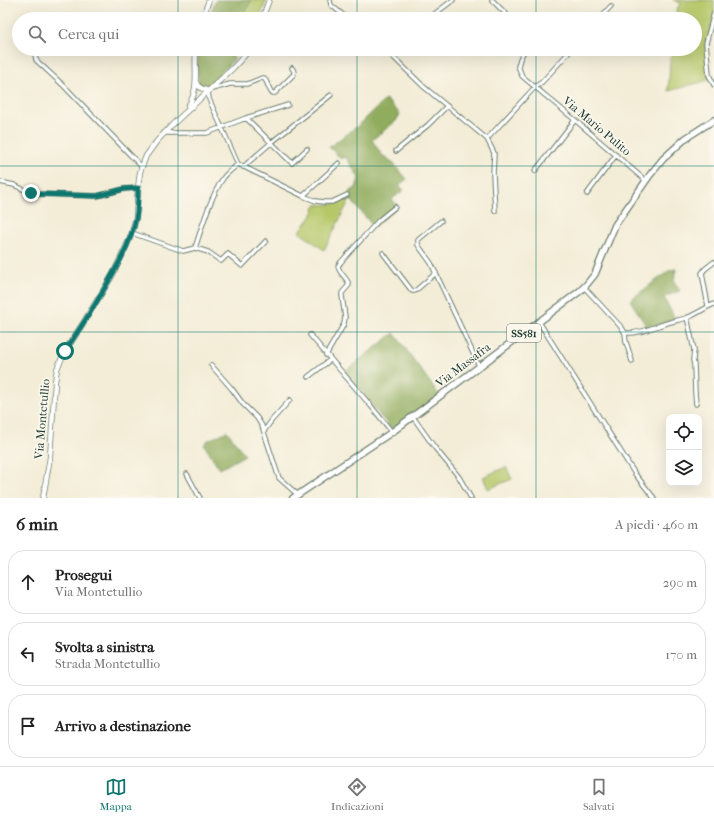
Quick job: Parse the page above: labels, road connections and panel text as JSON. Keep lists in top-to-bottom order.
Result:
{
  "streets": {
    "main road": ["SS581", "Via Massafra"],
    "street": ["Via Mario Pulito", "Via Montetullio"]
  },
  "crossings": [
    ["Via Mario Pulito", "Via Massafra"]
  ],
  "page": {
    "search": "Cerca qui",
    "heading": ["6 min", "A piedi · 460 m"],
    "list": [
      ["Prosegui", "Via Montetullio", "290 m"],
      ["Svolta a sinistra", "Strada Montetullio", "170 m"],
      "Arrivo a destinazione"
    ],
    "nav": ["Mappa", "Indicazioni", "Salvati"]
  }
}
